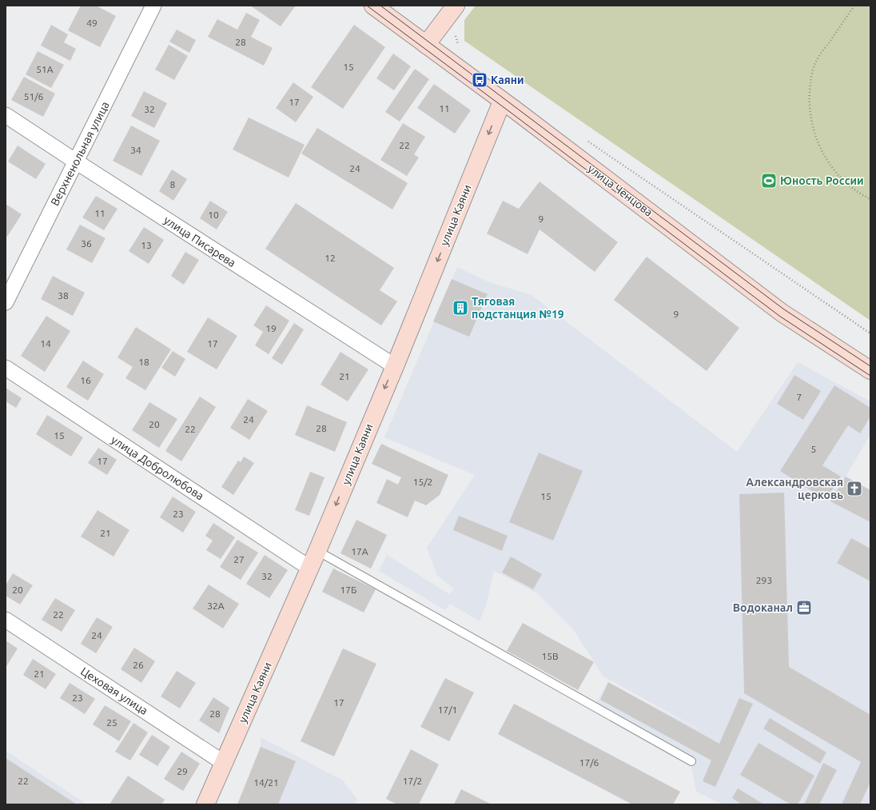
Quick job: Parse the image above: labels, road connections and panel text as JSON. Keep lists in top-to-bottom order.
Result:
{
  "streets": {
    "street": [
      "Верхненольная улица",
      "улица Ченцова",
      "улица Каяни",
      "улица Писарева",
      "улица Добролюбова",
      "Цеховая улица"
    ]
  },
  "crossings": [
    ["Верхненольная улица", "улица Писарева"],
    ["улица Ченцова", "улица Каяни"],
    ["улица Каяни", "улица Писарева"],
    ["улица Каяни", "улица Добролюбова"],
    ["улица Каяни", "Цеховая улица"]
  ],
  "one_way": ["улица Каяни"],
  "places": {
    "bus stop": ["Каяни"],
    "sports": ["Юность России"],
    "building": ["Тяговая подстанция №19"],
    "church": ["Александровская церковь"],
    "office": ["Водоканал"]
  },
  "house_numbers": [
    "49",
    "28",
    "15",
    "51А",
    "51/6",
    "17",
    "11",
    "32",
    "22",
    "34",
    "24",
    "8",
    "11",
    "10",
    "9",
    "36",
    "13",
    "12",
    "38",
    "9",
    "19",
    "14",
    "17",
    "18",
    "21",
    "16",
    "7",
    "24",
    "20",
    "28",
    "22",
    "15",
    "5",
    "17",
    "15/2",
    "15",
    "23",
    "21",
    "17А",
    "27",
    "32",
    "293",
    "20",
    "17Б",
    "32А",
    "22",
    "24",
    "15В",
    "26",
    "21",
    "23",
    "17",
    "17/1",
    "28",
    "25",
    "17/6",
    "29",
    "22",
    "17/2",
    "14/21"
  ]
}
